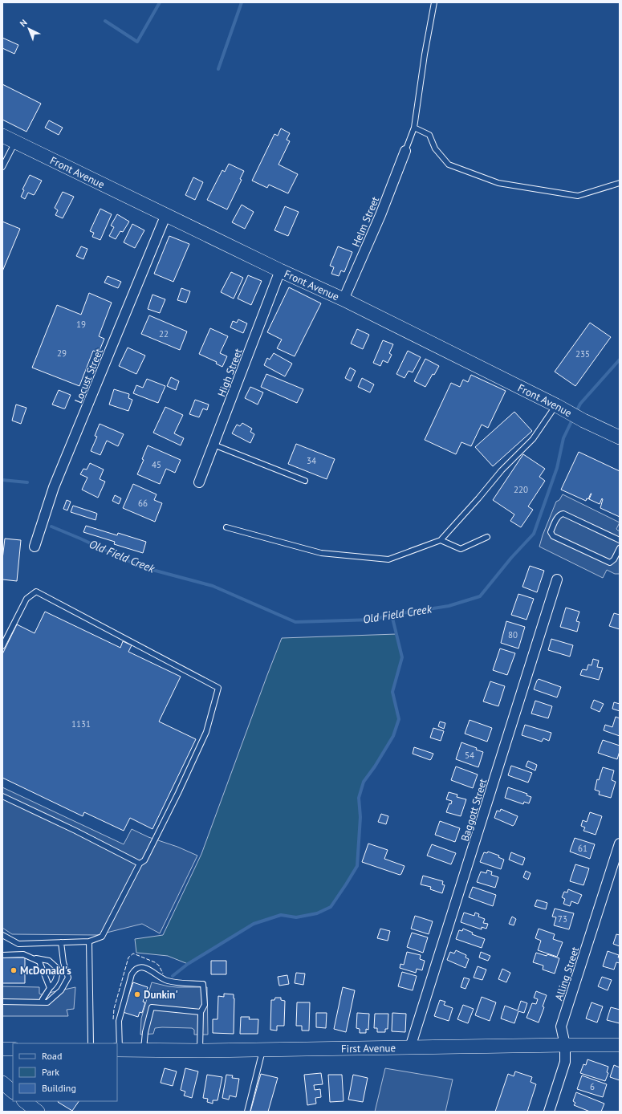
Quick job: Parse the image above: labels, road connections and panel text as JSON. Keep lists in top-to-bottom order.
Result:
{
  "streets": {
    "street": [
      "Front Avenue",
      "Helm Street",
      "High Street",
      "Locust Street",
      "Baggott Street",
      "Alling Street",
      "First Avenue"
    ]
  },
  "crossings": [
    ["Front Avenue", "Helm Street"],
    ["Front Avenue", "High Street"],
    ["Front Avenue", "Locust Street"],
    ["Baggott Street", "First Avenue"],
    ["Alling Street", "First Avenue"]
  ],
  "water": ["Old Field Creek"],
  "places": ["McDonald's", "Dunkin'"],
  "house_numbers": [
    "19",
    "22",
    "29",
    "235",
    "34",
    "45",
    "220",
    "66",
    "80",
    "1131",
    "54",
    "61",
    "73",
    "6"
  ],
  "legend": ["Road", "Park", "Building"],
  "north": "top left"
}
